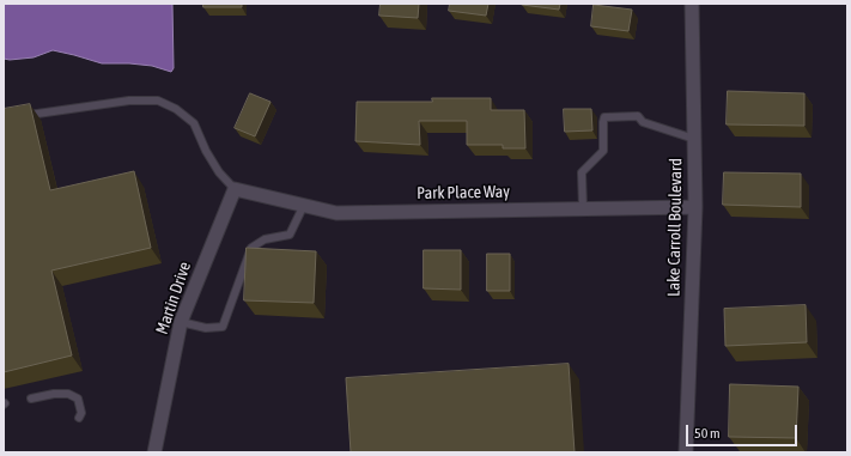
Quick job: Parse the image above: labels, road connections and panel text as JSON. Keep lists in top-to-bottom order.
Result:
{
  "streets": {
    "street": ["Park Place Way", "Lake Carroll Boulevard", "Martin Drive"]
  },
  "crossings": [
    ["Park Place Way", "Lake Carroll Boulevard"],
    ["Park Place Way", "Martin Drive"]
  ],
  "scale_bar": "50 m"
}
